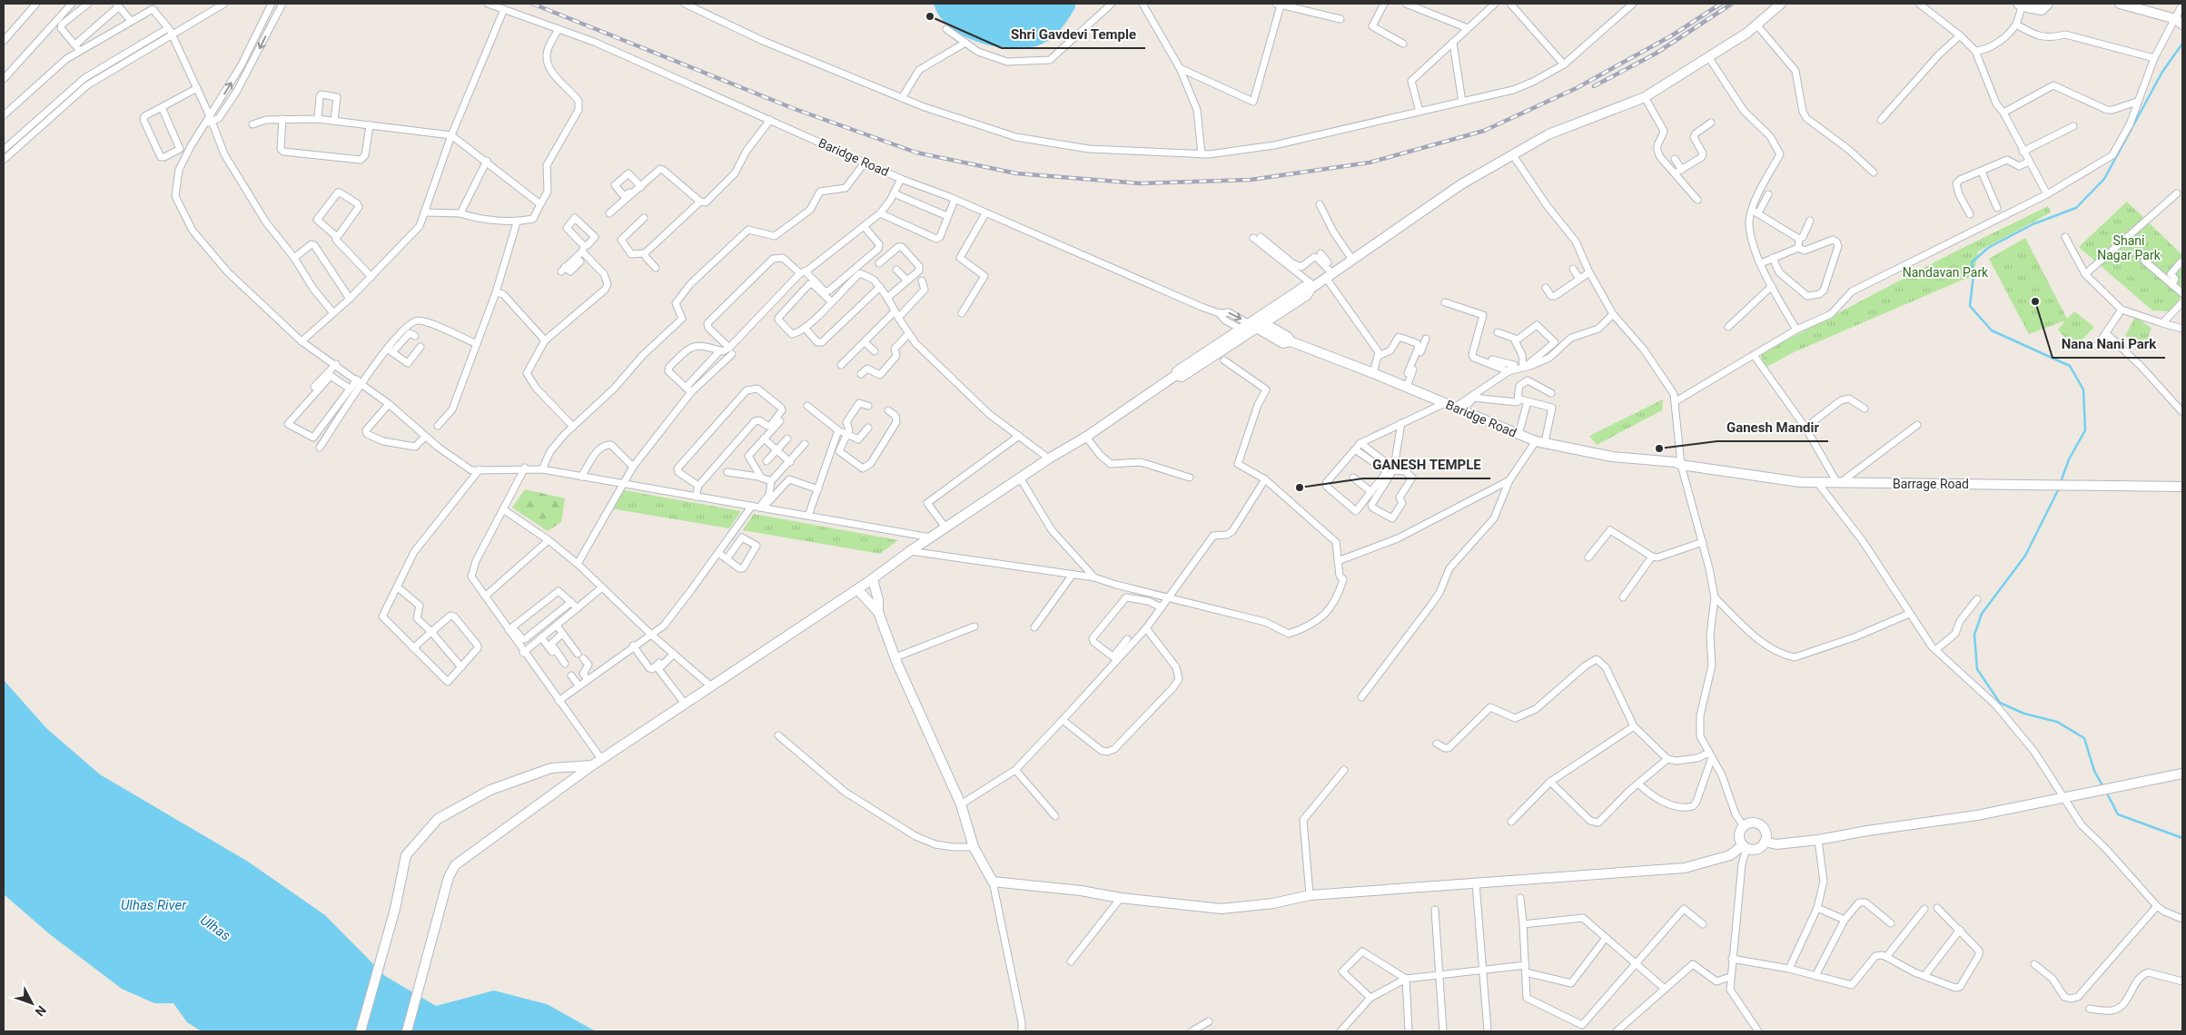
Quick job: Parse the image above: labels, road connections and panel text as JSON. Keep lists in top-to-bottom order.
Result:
{
  "streets": {
    "street": ["Baridge Road", "Barrage Road"]
  },
  "crossings": [
    ["Baridge Road", "Barrage Road"]
  ],
  "water": ["Ulhas River", "Ulhas"],
  "parks": ["Shani Nagar Park", "Nandavan Park"],
  "places": [
    "Shri Gavdevi Temple",
    "Nana Nani Park",
    "Ganesh Mandir",
    "GANESH TEMPLE"
  ],
  "north": "bottom right"
}
